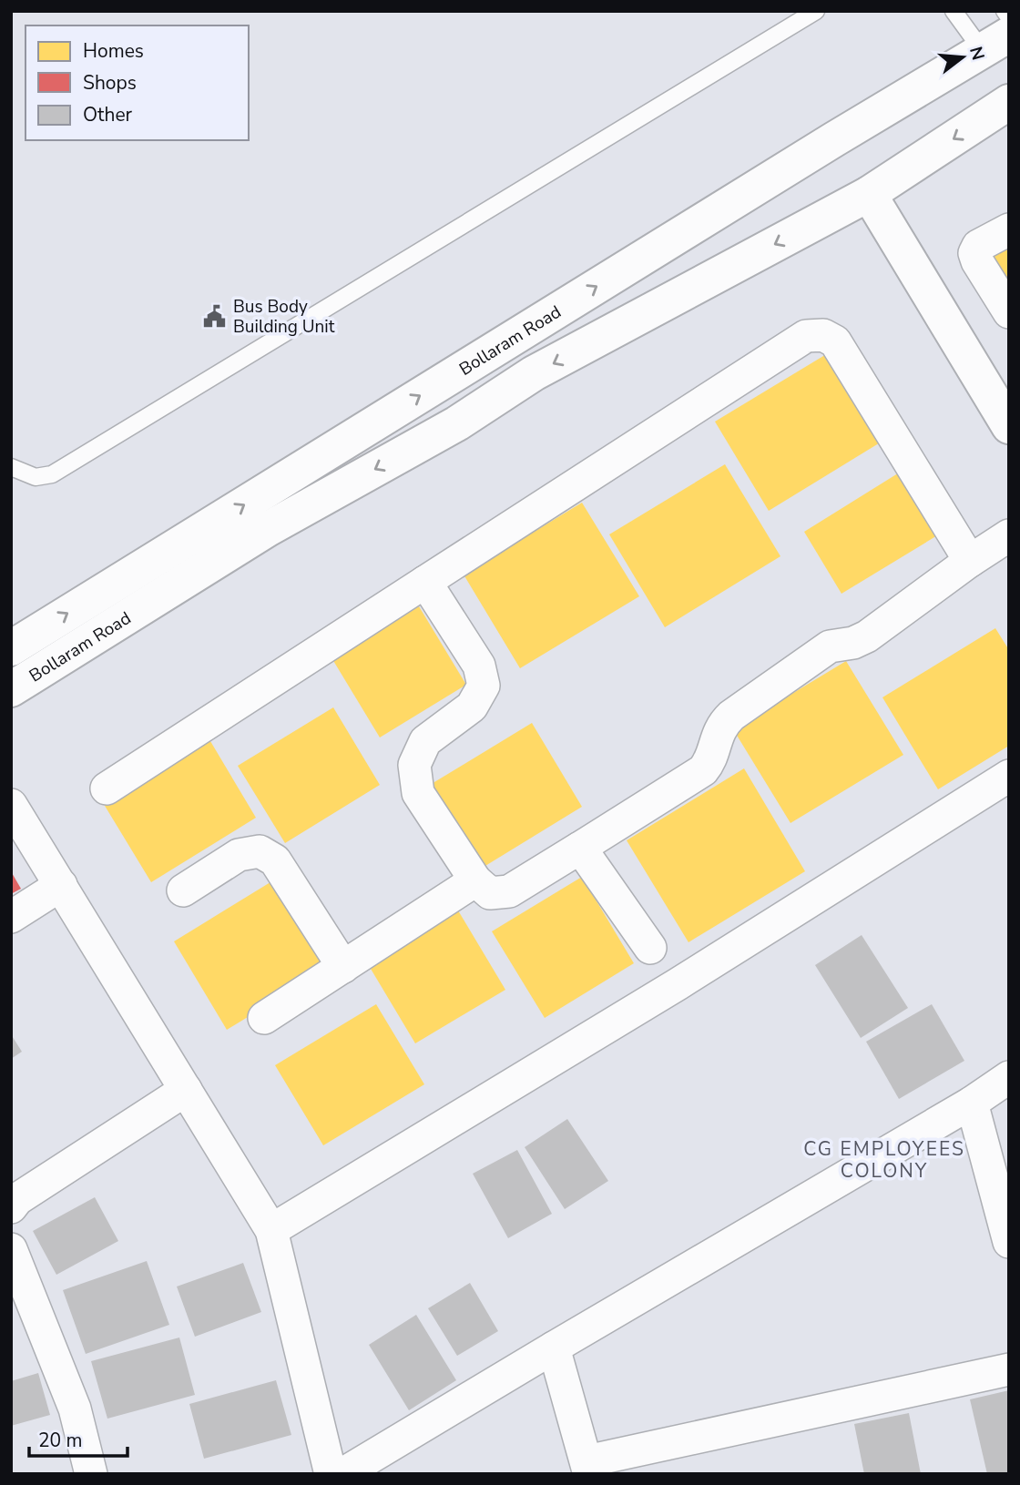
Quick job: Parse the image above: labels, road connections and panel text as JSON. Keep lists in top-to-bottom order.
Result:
{
  "streets": {
    "main road": ["Bollaram Road"]
  },
  "districts": ["CG EMPLOYEES COLONY"],
  "places": {
    "public building": ["Bus Body Building Unit"]
  },
  "legend": ["Homes", "Shops", "Other"],
  "scale_bar": "20 m",
  "north": "right"
}
